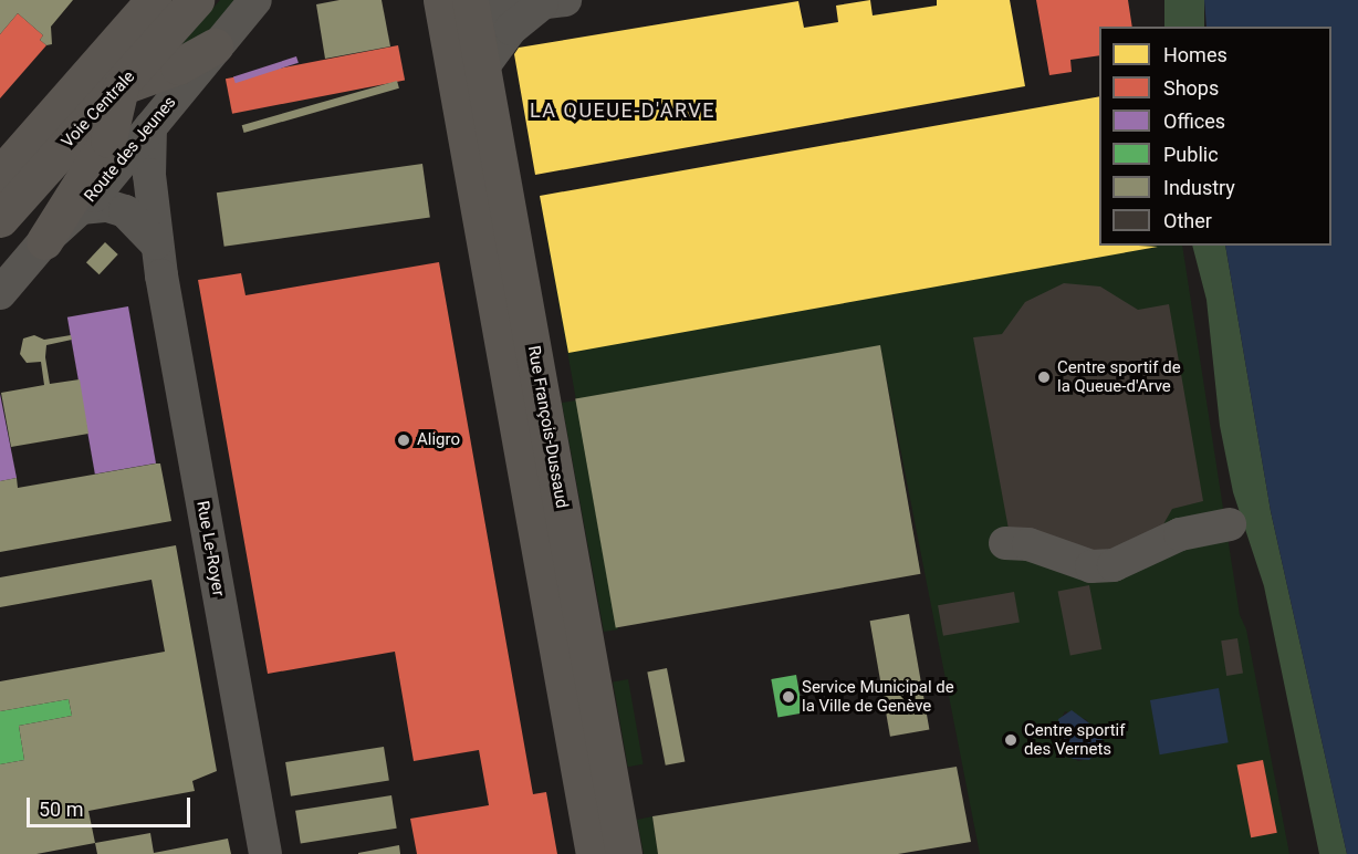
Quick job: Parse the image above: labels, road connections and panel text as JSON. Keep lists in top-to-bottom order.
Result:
{
  "streets": {
    "main road": ["Voie Centrale", "Rue François-Dussaud"],
    "street": ["Route des Jeunes", "Rue Le-Royer"]
  },
  "crossings": [
    ["Route des Jeunes", "Rue Le-Royer"]
  ],
  "districts": ["LA QUEUE-D'ARVE"],
  "places": [
    "Centre sportif de la Queue-d'Arve",
    "Aligro",
    "Service Municipal de la Ville de Genève",
    "Centre sportif des Vernets"
  ],
  "legend": [
    "Homes",
    "Shops",
    "Offices",
    "Public",
    "Industry",
    "Other"
  ],
  "scale_bar": "50 m"
}
